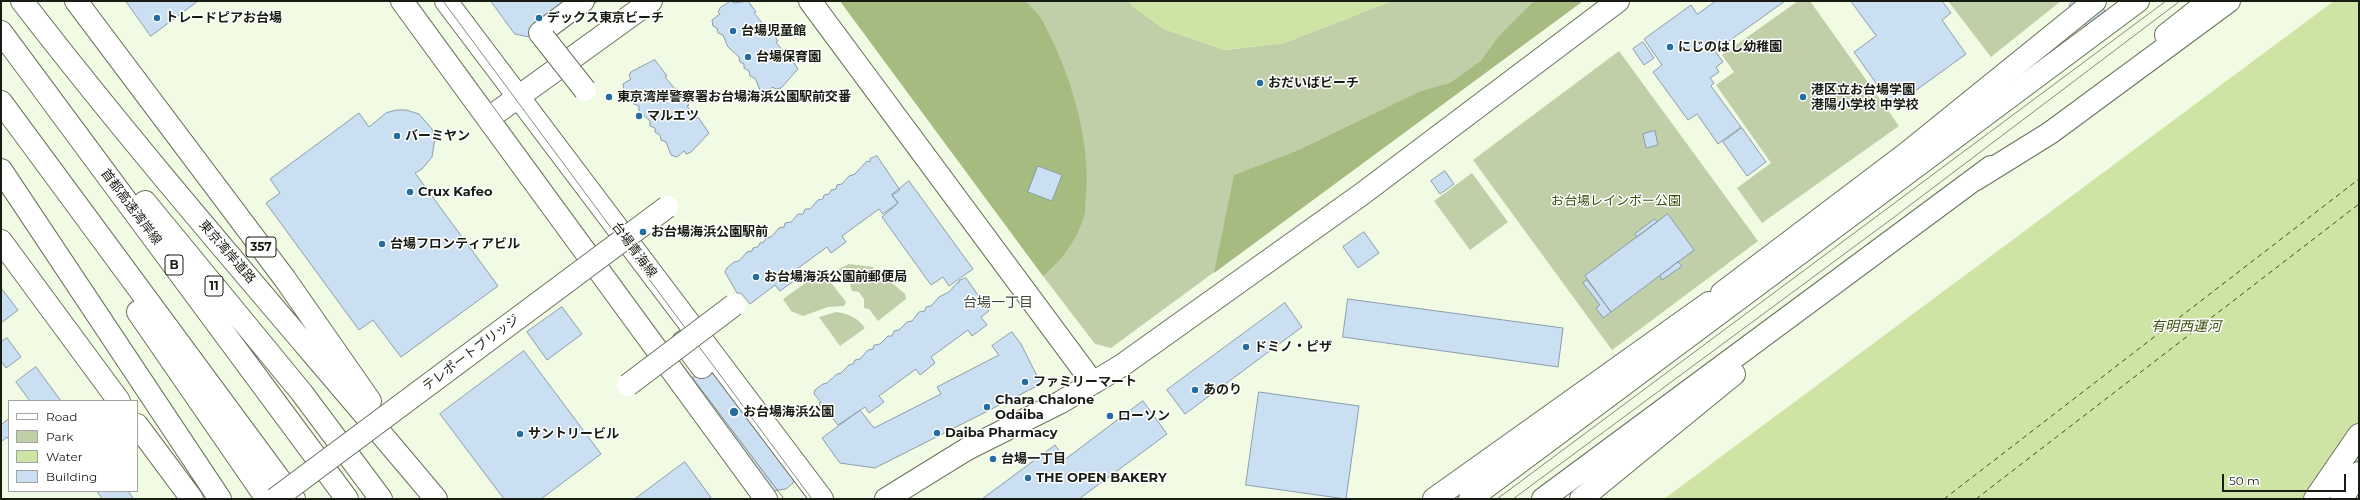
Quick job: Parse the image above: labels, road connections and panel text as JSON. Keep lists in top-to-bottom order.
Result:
{
  "streets": {
    "main road": [
      "首都高速湾岸線",
      "357",
      "台場青海線",
      "東京湾岸道路",
      "B",
      "11",
      "テレポートブリッジ"
    ]
  },
  "crossings": [
    ["首都高速湾岸線", "11"]
  ],
  "districts": ["台場一丁目"],
  "water": ["有明西運河"],
  "parks": ["お台場レインボー公園"],
  "places": [
    "トレードピアお台場",
    "デックス東京ビーチ",
    "台場児童館",
    "にじのはし幼稚園",
    "台場保育園",
    "おだいばビーチ",
    "東京湾岸警察署お台場海浜公園駅前交番",
    "港区立お台場学園 港陽小学校 中学校",
    "マルエツ",
    "バーミヤン",
    "Crux Kafeo",
    "お台場海浜公園駅前",
    "台場フロンティアビル",
    "お台場海浜公園前郵便局",
    "ドミノ・ピザ",
    "ファミリーマート",
    "あのり",
    "Chara Chalone Odaiba",
    "お台場海浜公園",
    "ローソン",
    "Daiba Pharmacy",
    "サントリービル",
    "台場一丁目",
    "THE OPEN BAKERY"
  ],
  "legend": [
    "Road",
    "Park",
    "Water",
    "Building"
  ],
  "scale_bar": "50 m"
}
